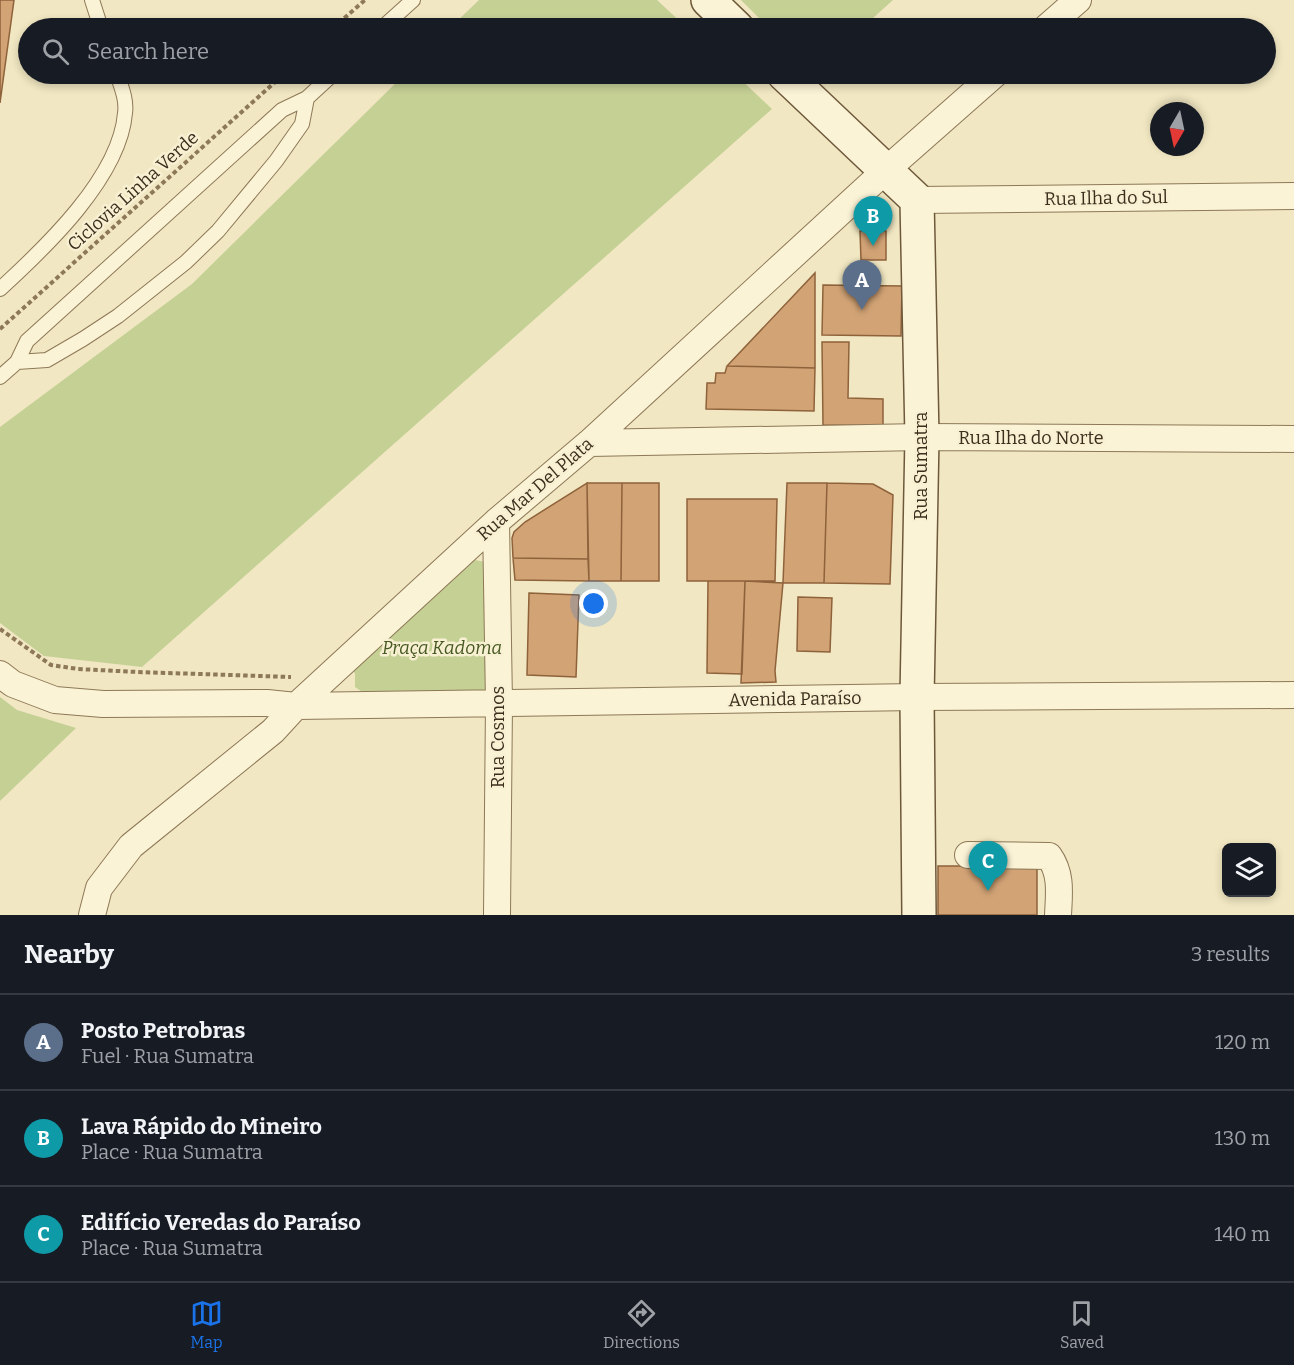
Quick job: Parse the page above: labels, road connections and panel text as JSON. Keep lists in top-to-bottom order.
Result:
{
  "streets": {
    "street": [
      "Rua Ilha do Sul",
      "Rua Ilha do Norte",
      "Rua Sumatra",
      "Rua Mar Del Plata",
      "Avenida Paraíso",
      "Rua Cosmos"
    ],
    "path": ["Ciclovia Linha Verde"]
  },
  "crossings": [
    ["Rua Ilha do Sul", "Rua Sumatra"],
    ["Rua Ilha do Norte", "Rua Sumatra"],
    ["Rua Ilha do Norte", "Rua Mar Del Plata"],
    ["Rua Sumatra", "Avenida Paraíso"],
    ["Rua Mar Del Plata", "Avenida Paraíso"],
    ["Rua Mar Del Plata", "Rua Cosmos"],
    ["Avenida Paraíso", "Rua Cosmos"]
  ],
  "parks": ["Praça Kadoma"],
  "north": "bottom",
  "page": {
    "search": "Search here",
    "pins": ["B", "A", "C"],
    "heading": ["Nearby", "3 results"],
    "list": [
      {
        "mark": "A",
        "name": "Posto Petrobras",
        "note": "Fuel · Rua Sumatra",
        "value": "120 m"
      },
      {
        "mark": "B",
        "name": "Lava Rápido do Mineiro",
        "note": "Place · Rua Sumatra",
        "value": "130 m"
      },
      {
        "mark": "C",
        "name": "Edifício Veredas do Paraíso",
        "note": "Place · Rua Sumatra",
        "value": "140 m"
      }
    ],
    "nav": ["Map", "Directions", "Saved"]
  }
}
